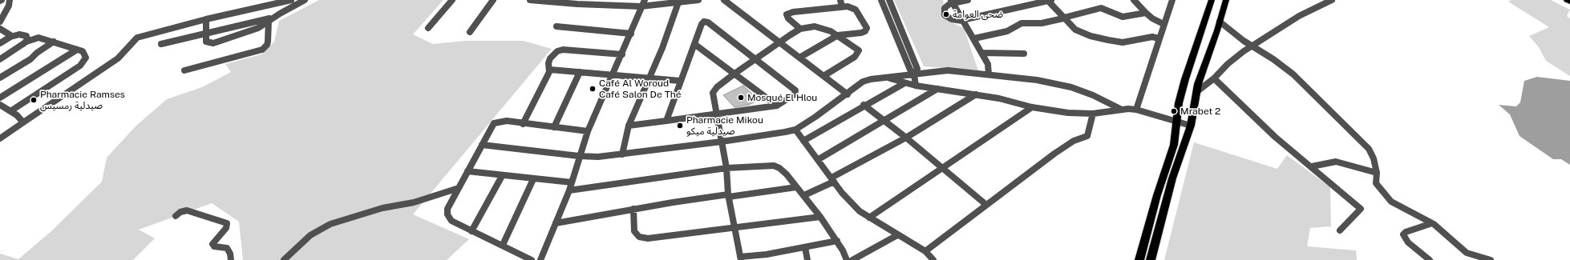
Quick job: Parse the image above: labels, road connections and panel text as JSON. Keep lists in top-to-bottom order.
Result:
{
  "places": [
    "ضحى العوامة",
    "Café Al Woroud Café Salon De Thé",
    "Mosqué El Hlou",
    "Pharmacie Ramses صيدلية رمسيس",
    "Mrabet 2",
    "Pharmacie Mikou صيدلية ميكو"
  ]
}
